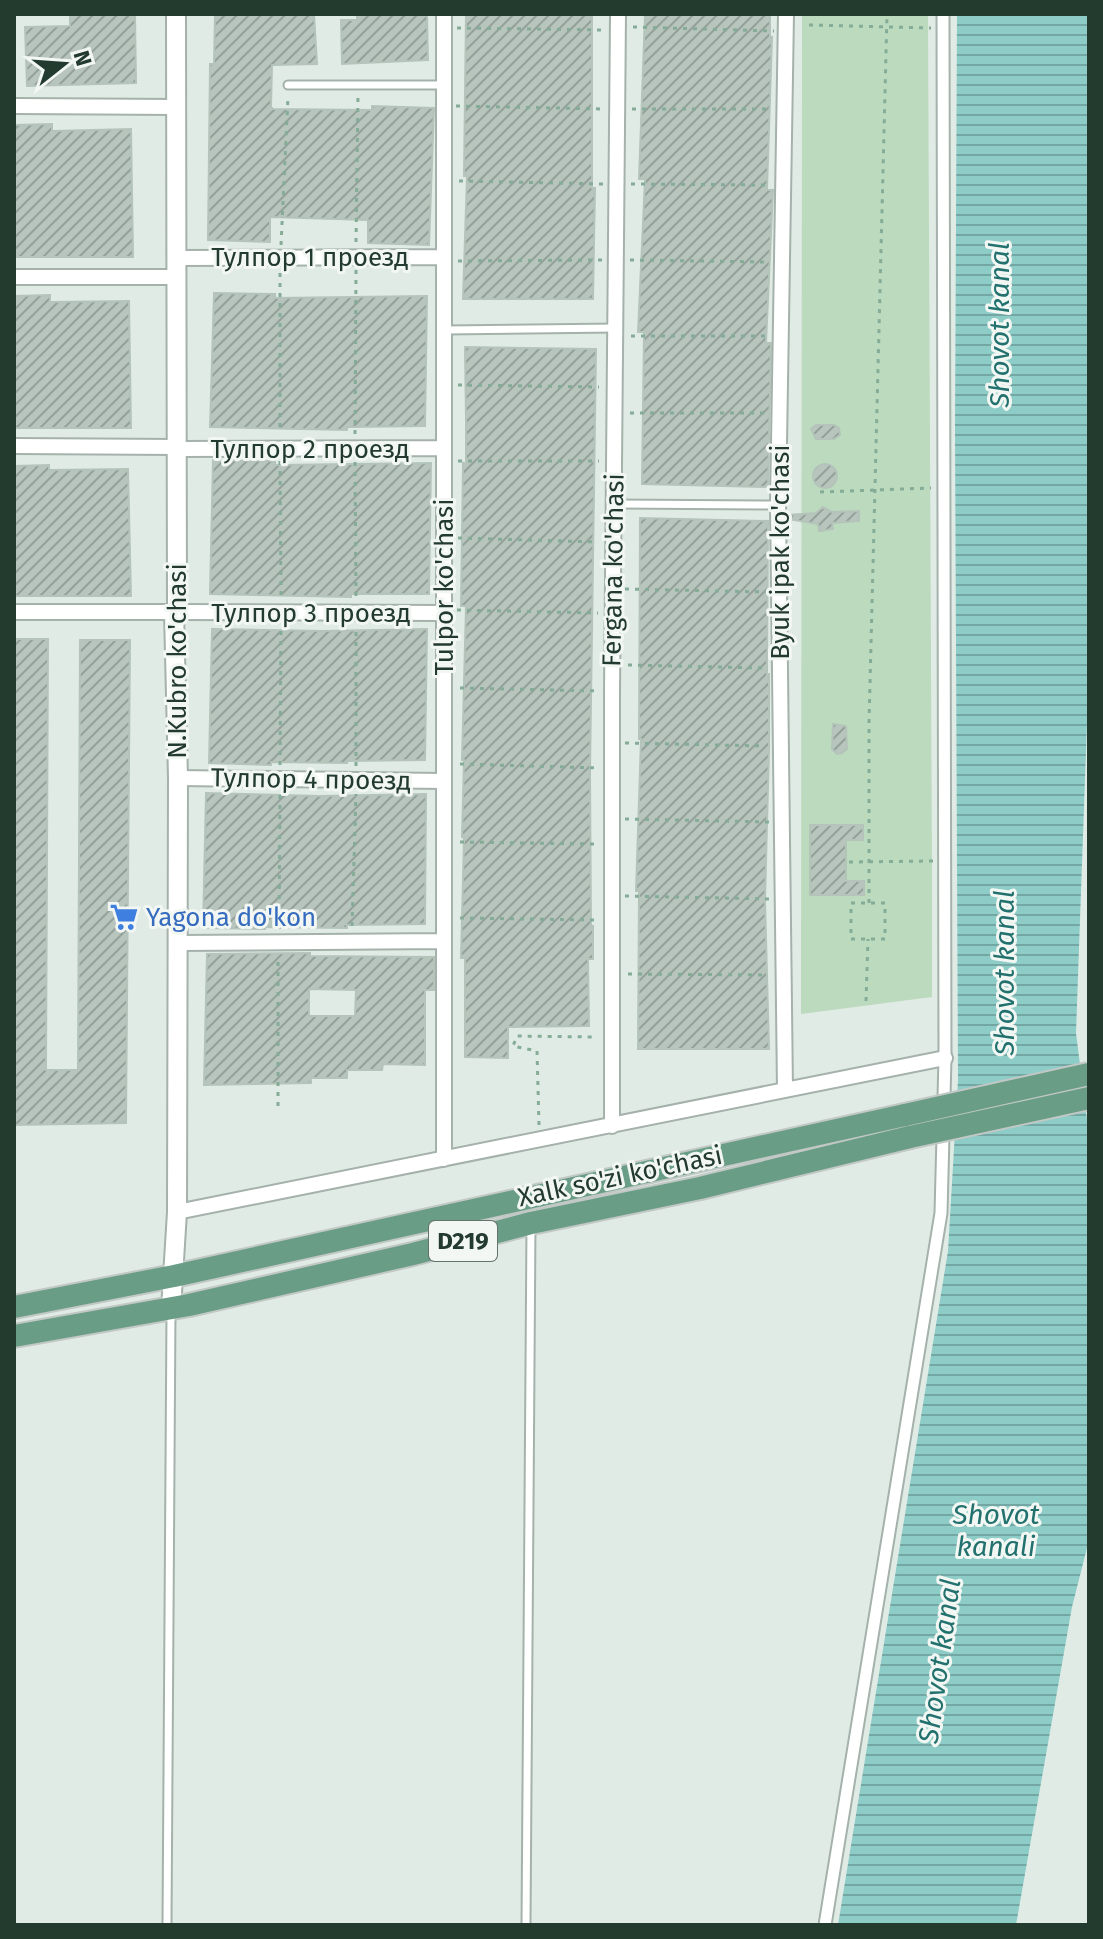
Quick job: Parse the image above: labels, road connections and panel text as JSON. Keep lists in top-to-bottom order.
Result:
{
  "streets": {
    "main road": ["Xalk so'zi ko'chasi", "D219"],
    "street": [
      "Тулпор 1 проезд",
      "Тулпор 2 проезд",
      "Byuk ipak ko'chasi",
      "Fergana ko'chasi",
      "Tulpor ko'chasi",
      "Тулпор 3 проезд",
      "N.Kubro ko'chasi",
      "Тулпор 4 проезд"
    ]
  },
  "crossings": [
    ["Тулпор 1 проезд", "Tulpor ko'chasi"],
    ["Тулпор 1 проезд", "N.Kubro ko'chasi"],
    ["Тулпор 2 проезд", "Tulpor ko'chasi"],
    ["Тулпор 2 проезд", "N.Kubro ko'chasi"],
    ["Tulpor ko'chasi", "Тулпор 3 проезд"],
    ["Tulpor ko'chasi", "Тулпор 4 проезд"],
    ["Тулпор 3 проезд", "N.Kubro ko'chasi"],
    ["N.Kubro ko'chasi", "Тулпор 4 проезд"],
    ["N.Kubro ko'chasi", "Xalk so'zi ko'chasi"]
  ],
  "water": ["Shovot kanal", "Shovot kanali"],
  "places": {
    "supermarket": ["Yagona do'kon"]
  },
  "north": "right"
}
